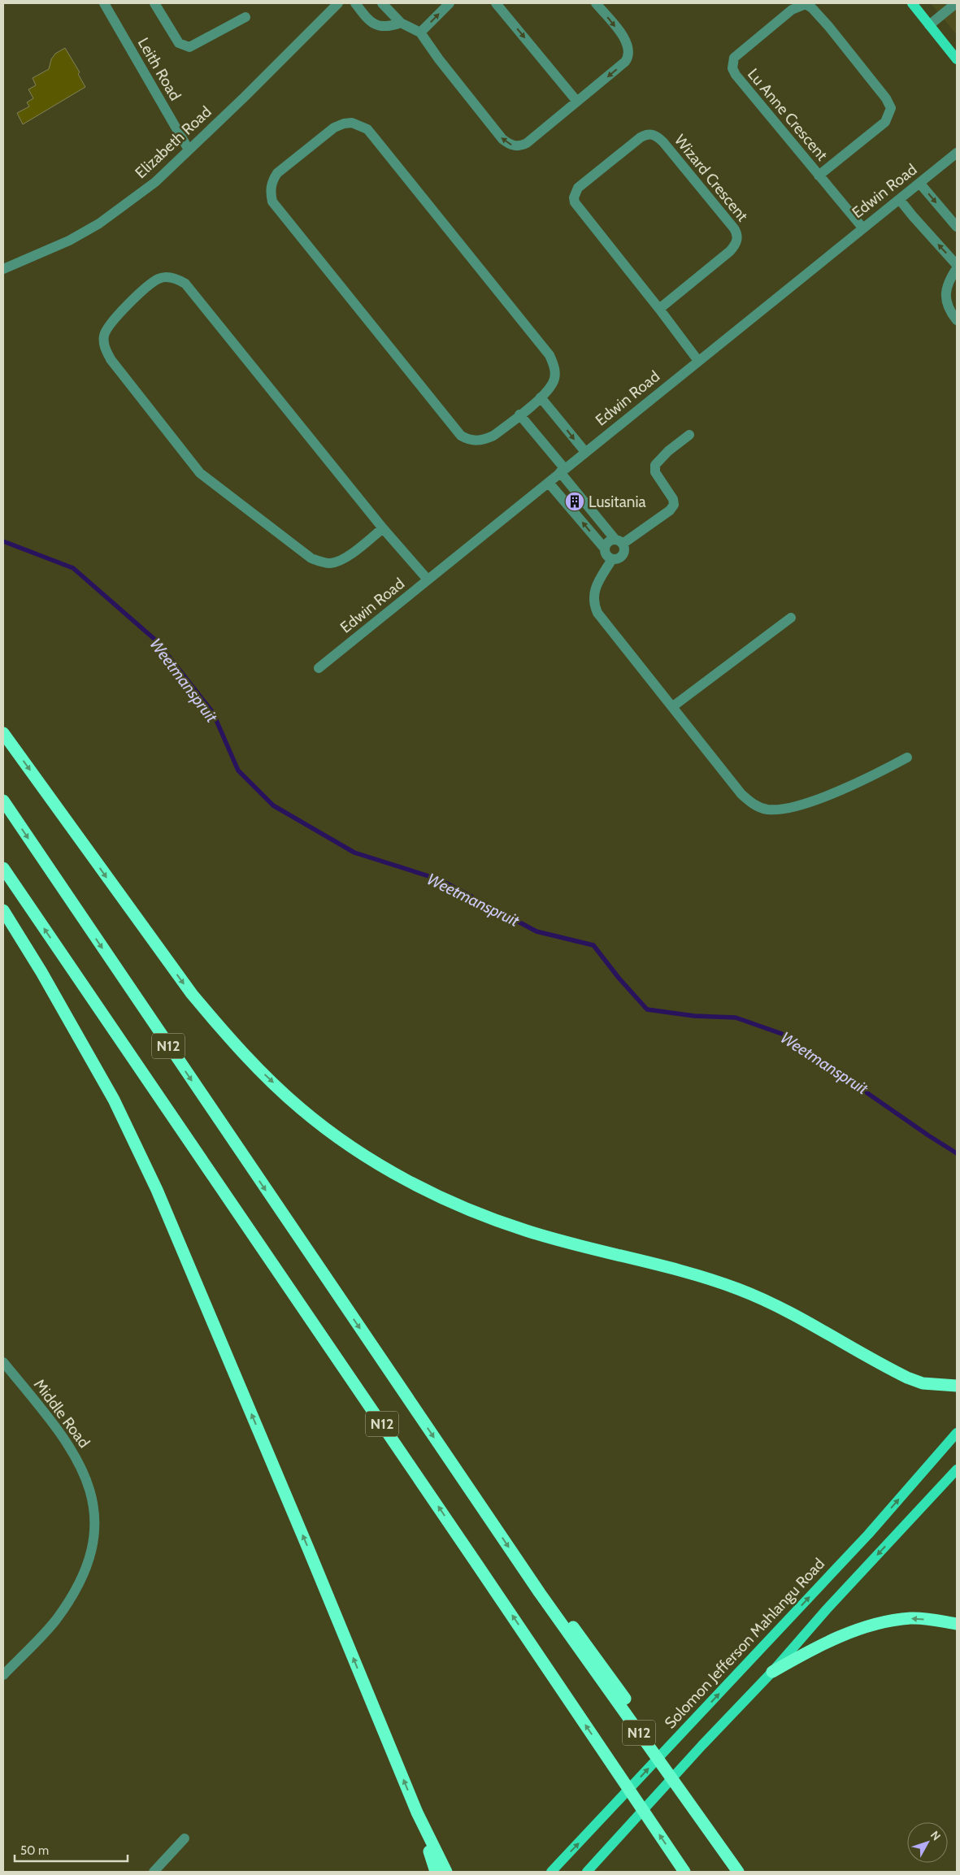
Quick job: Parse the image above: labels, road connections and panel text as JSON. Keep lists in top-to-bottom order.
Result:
{
  "streets": {
    "highway": ["N12"],
    "main road": ["Solomon Jefferson Mahlangu Road"],
    "street": [
      "Leith Road",
      "Lu Anne Crescent",
      "Elizabeth Road",
      "Wizard Crescent",
      "Edwin Road",
      "Middle Road"
    ]
  },
  "crossings": [
    ["Leith Road", "Elizabeth Road"],
    ["Lu Anne Crescent", "Edwin Road"],
    ["Wizard Crescent", "Edwin Road"]
  ],
  "water": ["Weetmanspruit"],
  "places": {
    "building": ["Lusitania"]
  },
  "scale_bar": "50 m",
  "north": "top right"
}
